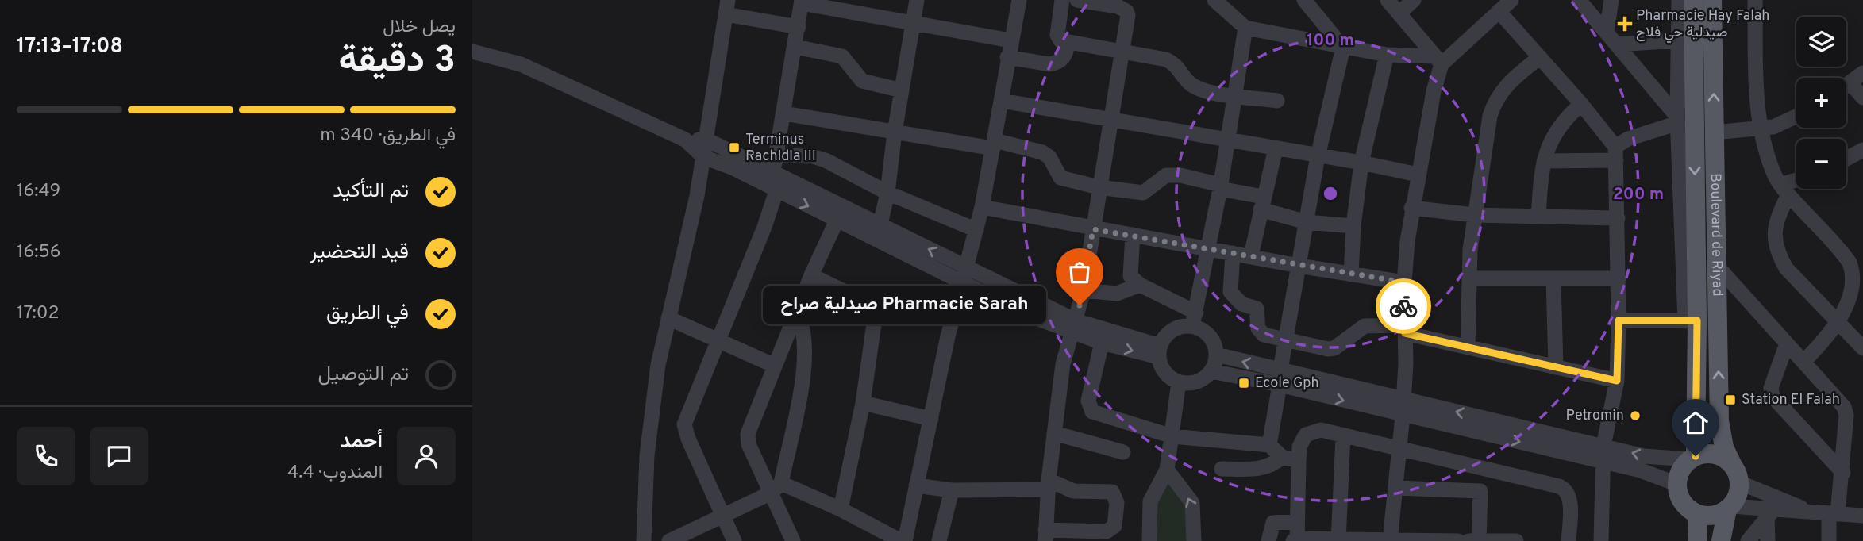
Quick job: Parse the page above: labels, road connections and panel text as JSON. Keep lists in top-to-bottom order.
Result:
{
  "streets": {
    "main road": ["Boulevard de Riyad"]
  },
  "places": {
    "health": ["Pharmacie Hay Falah صيدلية حي فلاح"],
    "transit": ["Terminus Rachidia III", "Ecole Gph", "Station El Falah"],
    "other": ["Pharmacie Sarah صيدلية صراح", "Petromin"]
  },
  "page": {
    "heading": ["3 دقيقة", "يصل خلال", "17:08–17:13"],
    "panel": ["أحمد", "المندوب · 4.4"],
    "map_buttons": ["+", "−"],
    "bar": "في الطريق · 340 m",
    "list": [
      ["تم التأكيد", "16:49"],
      ["قيد التحضير", "16:56"],
      ["في الطريق", "17:02"],
      "تم التوصيل"
    ],
    "bubble": "Pharmacie Sarah صيدلية صراح"
  },
  "rings": ["100 m", "200 m"]
}
